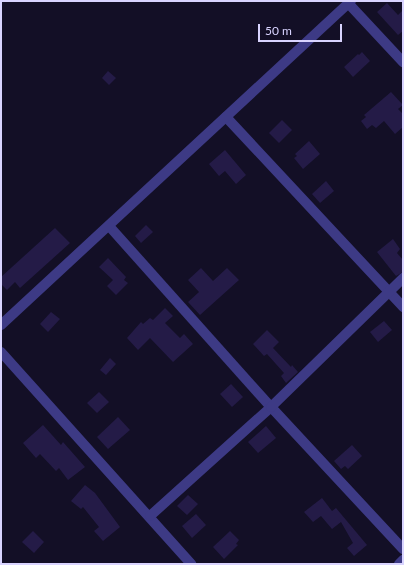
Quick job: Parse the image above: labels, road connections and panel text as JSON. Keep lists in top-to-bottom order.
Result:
{
  "scale_bar": "50 m"
}
